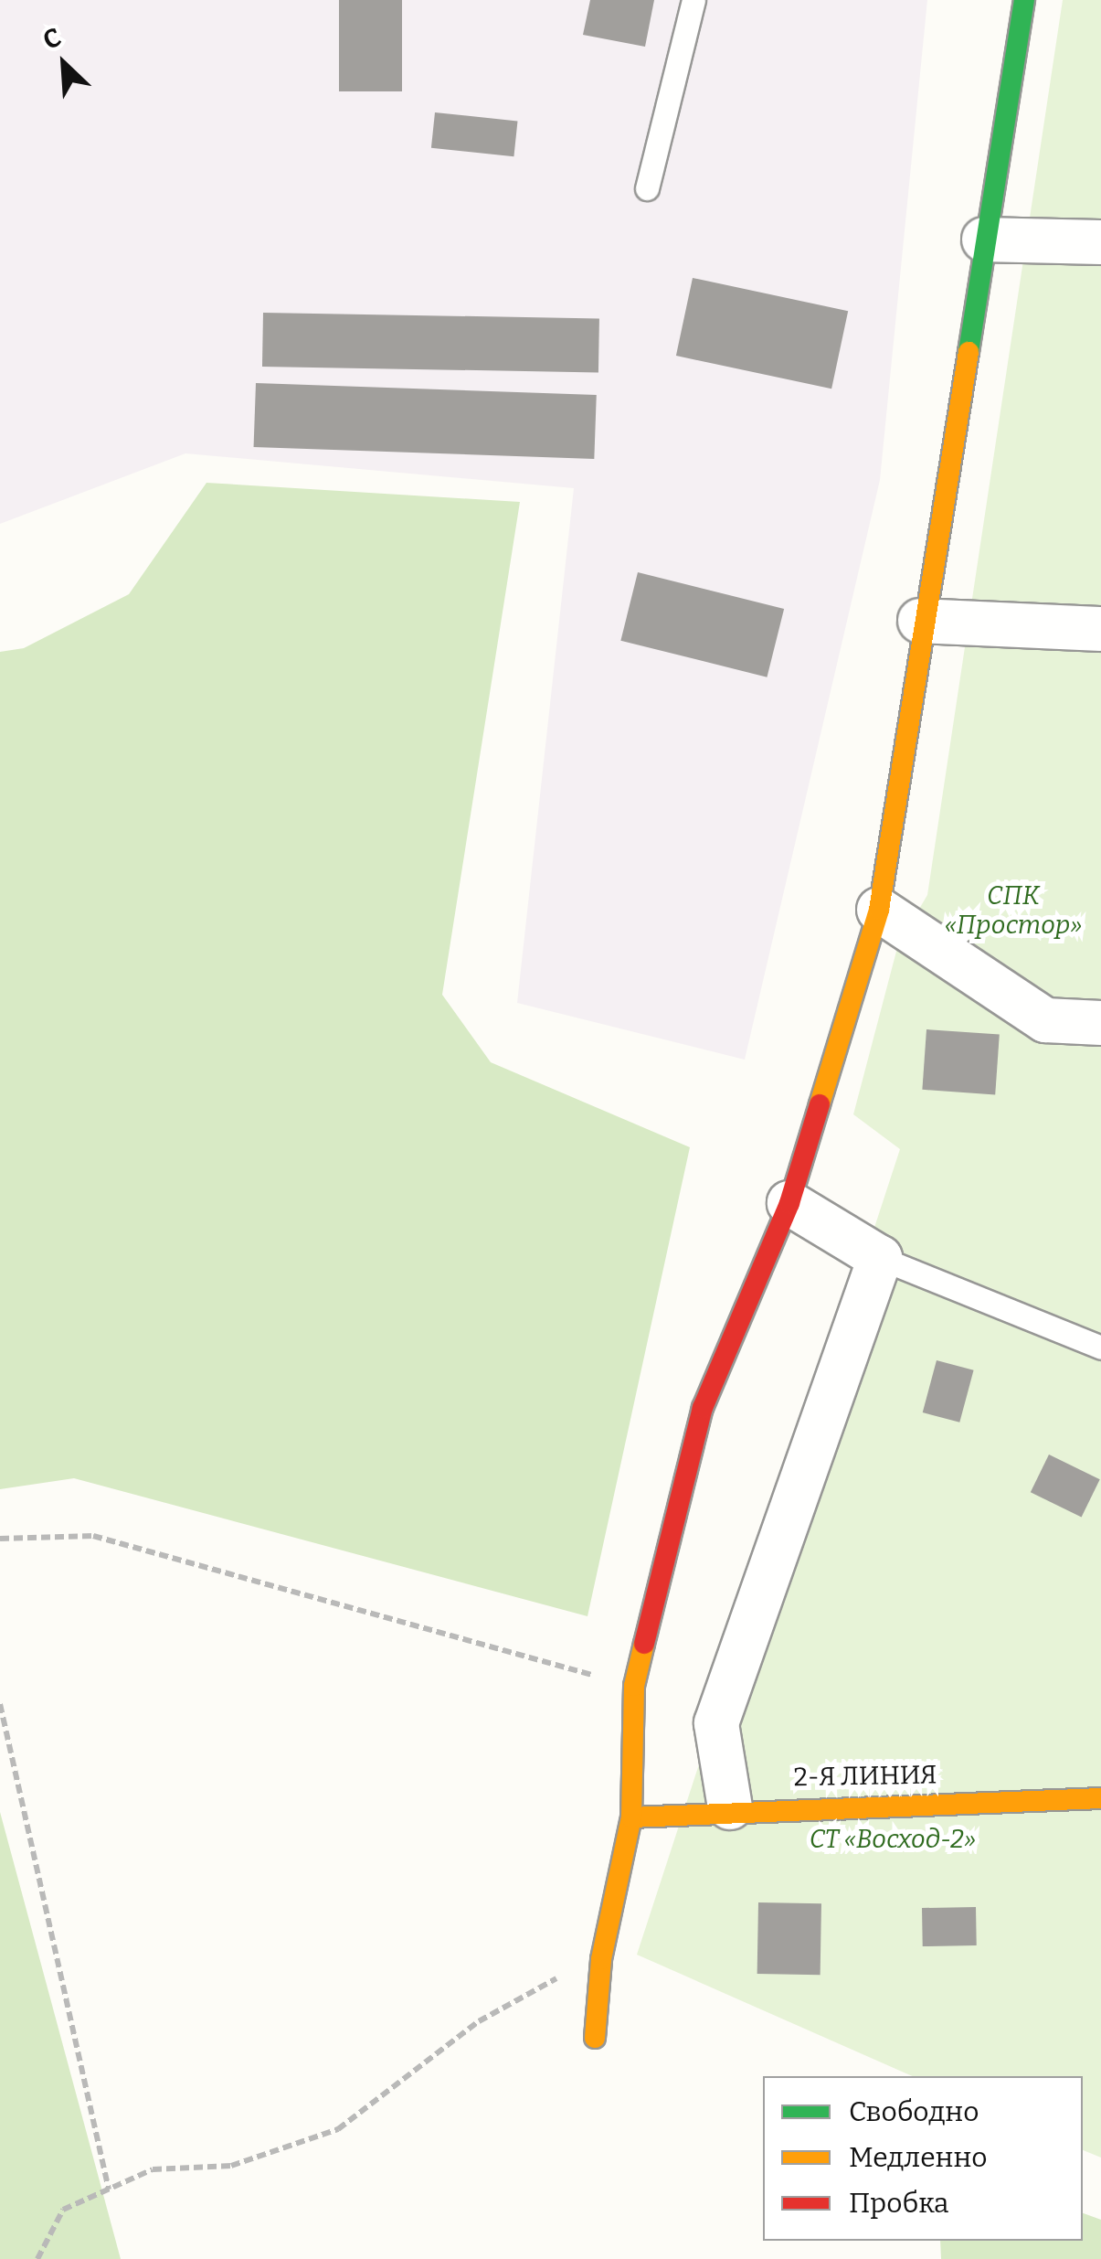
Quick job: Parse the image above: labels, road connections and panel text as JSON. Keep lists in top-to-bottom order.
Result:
{
  "streets": {
    "street": ["2-Я ЛИНИЯ"]
  },
  "parks": ["СПК «Простор»", "СТ «Восход-2»"],
  "legend": ["Свободно", "Медленно", "Пробка"],
  "north": "top left"
}
